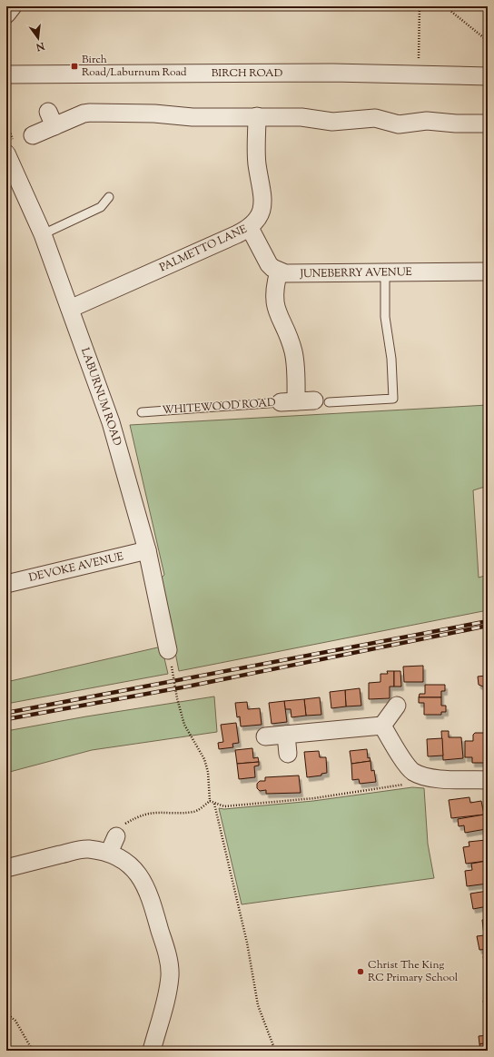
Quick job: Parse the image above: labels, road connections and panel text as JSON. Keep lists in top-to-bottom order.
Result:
{
  "streets": {
    "street": [
      "BIRCH ROAD",
      "PALMETTO LANE",
      "JUNEBERRY AVENUE",
      "LABURNUM ROAD",
      "WHITEWOOD ROAD",
      "DEVOKE AVENUE"
    ]
  },
  "crossings": [
    ["PALMETTO LANE", "LABURNUM ROAD"],
    ["JUNEBERRY AVENUE", "WHITEWOOD ROAD"],
    ["LABURNUM ROAD", "DEVOKE AVENUE"]
  ],
  "places": {
    "transit": ["Birch Road/Laburnum Road"],
    "other": ["Christ The King RC Primary School"]
  },
  "north": "bottom"
}
